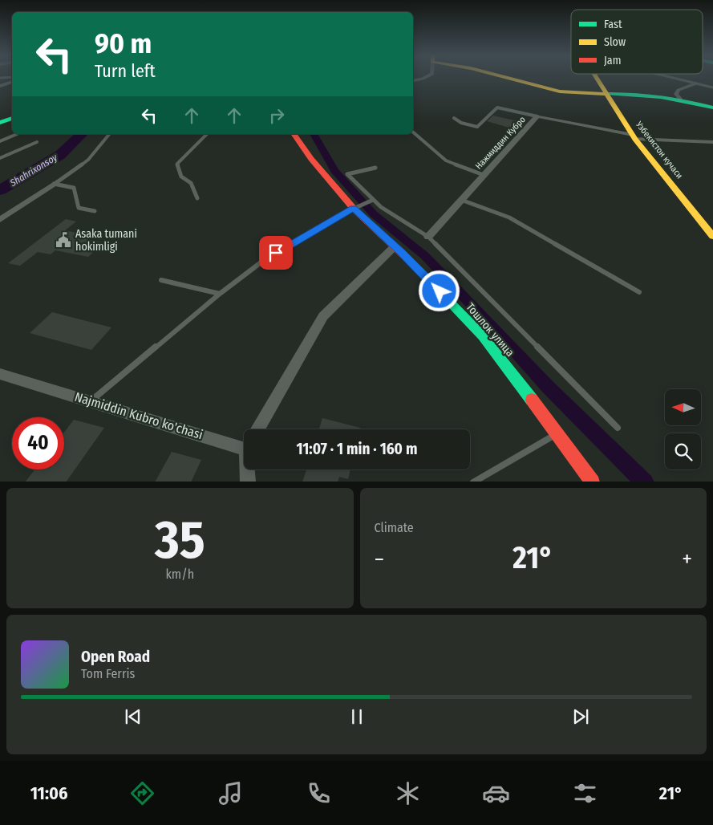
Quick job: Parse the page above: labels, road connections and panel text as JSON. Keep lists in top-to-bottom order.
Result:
{
  "streets": {
    "street": [
      "Нажмиддин Кубро",
      "Узбекистон кучаси",
      "Тошлок улица",
      "Najmiddin Kubro ko'chasi"
    ]
  },
  "crossings": [
    ["Нажмиддин Кубро", "Узбекистон кучаси"]
  ],
  "water": ["Shahrixonsoy"],
  "places": {
    "public building": ["Asaka tumani hokimligi"]
  },
  "legend": ["Fast", "Slow", "Jam"],
  "north": "left",
  "page": {
    "turn": ["90 m", "Turn left"],
    "limit": "40",
    "trip": "11:07 · 1 min · 160 m",
    "tile": [
      ["35", "km/h"],
      "Climate"
    ],
    "heat": ["−", "21°", "+"],
    "song": ["Open Road", "Tom Ferris"],
    "tabs": ["11:06", "21°"]
  }
}
